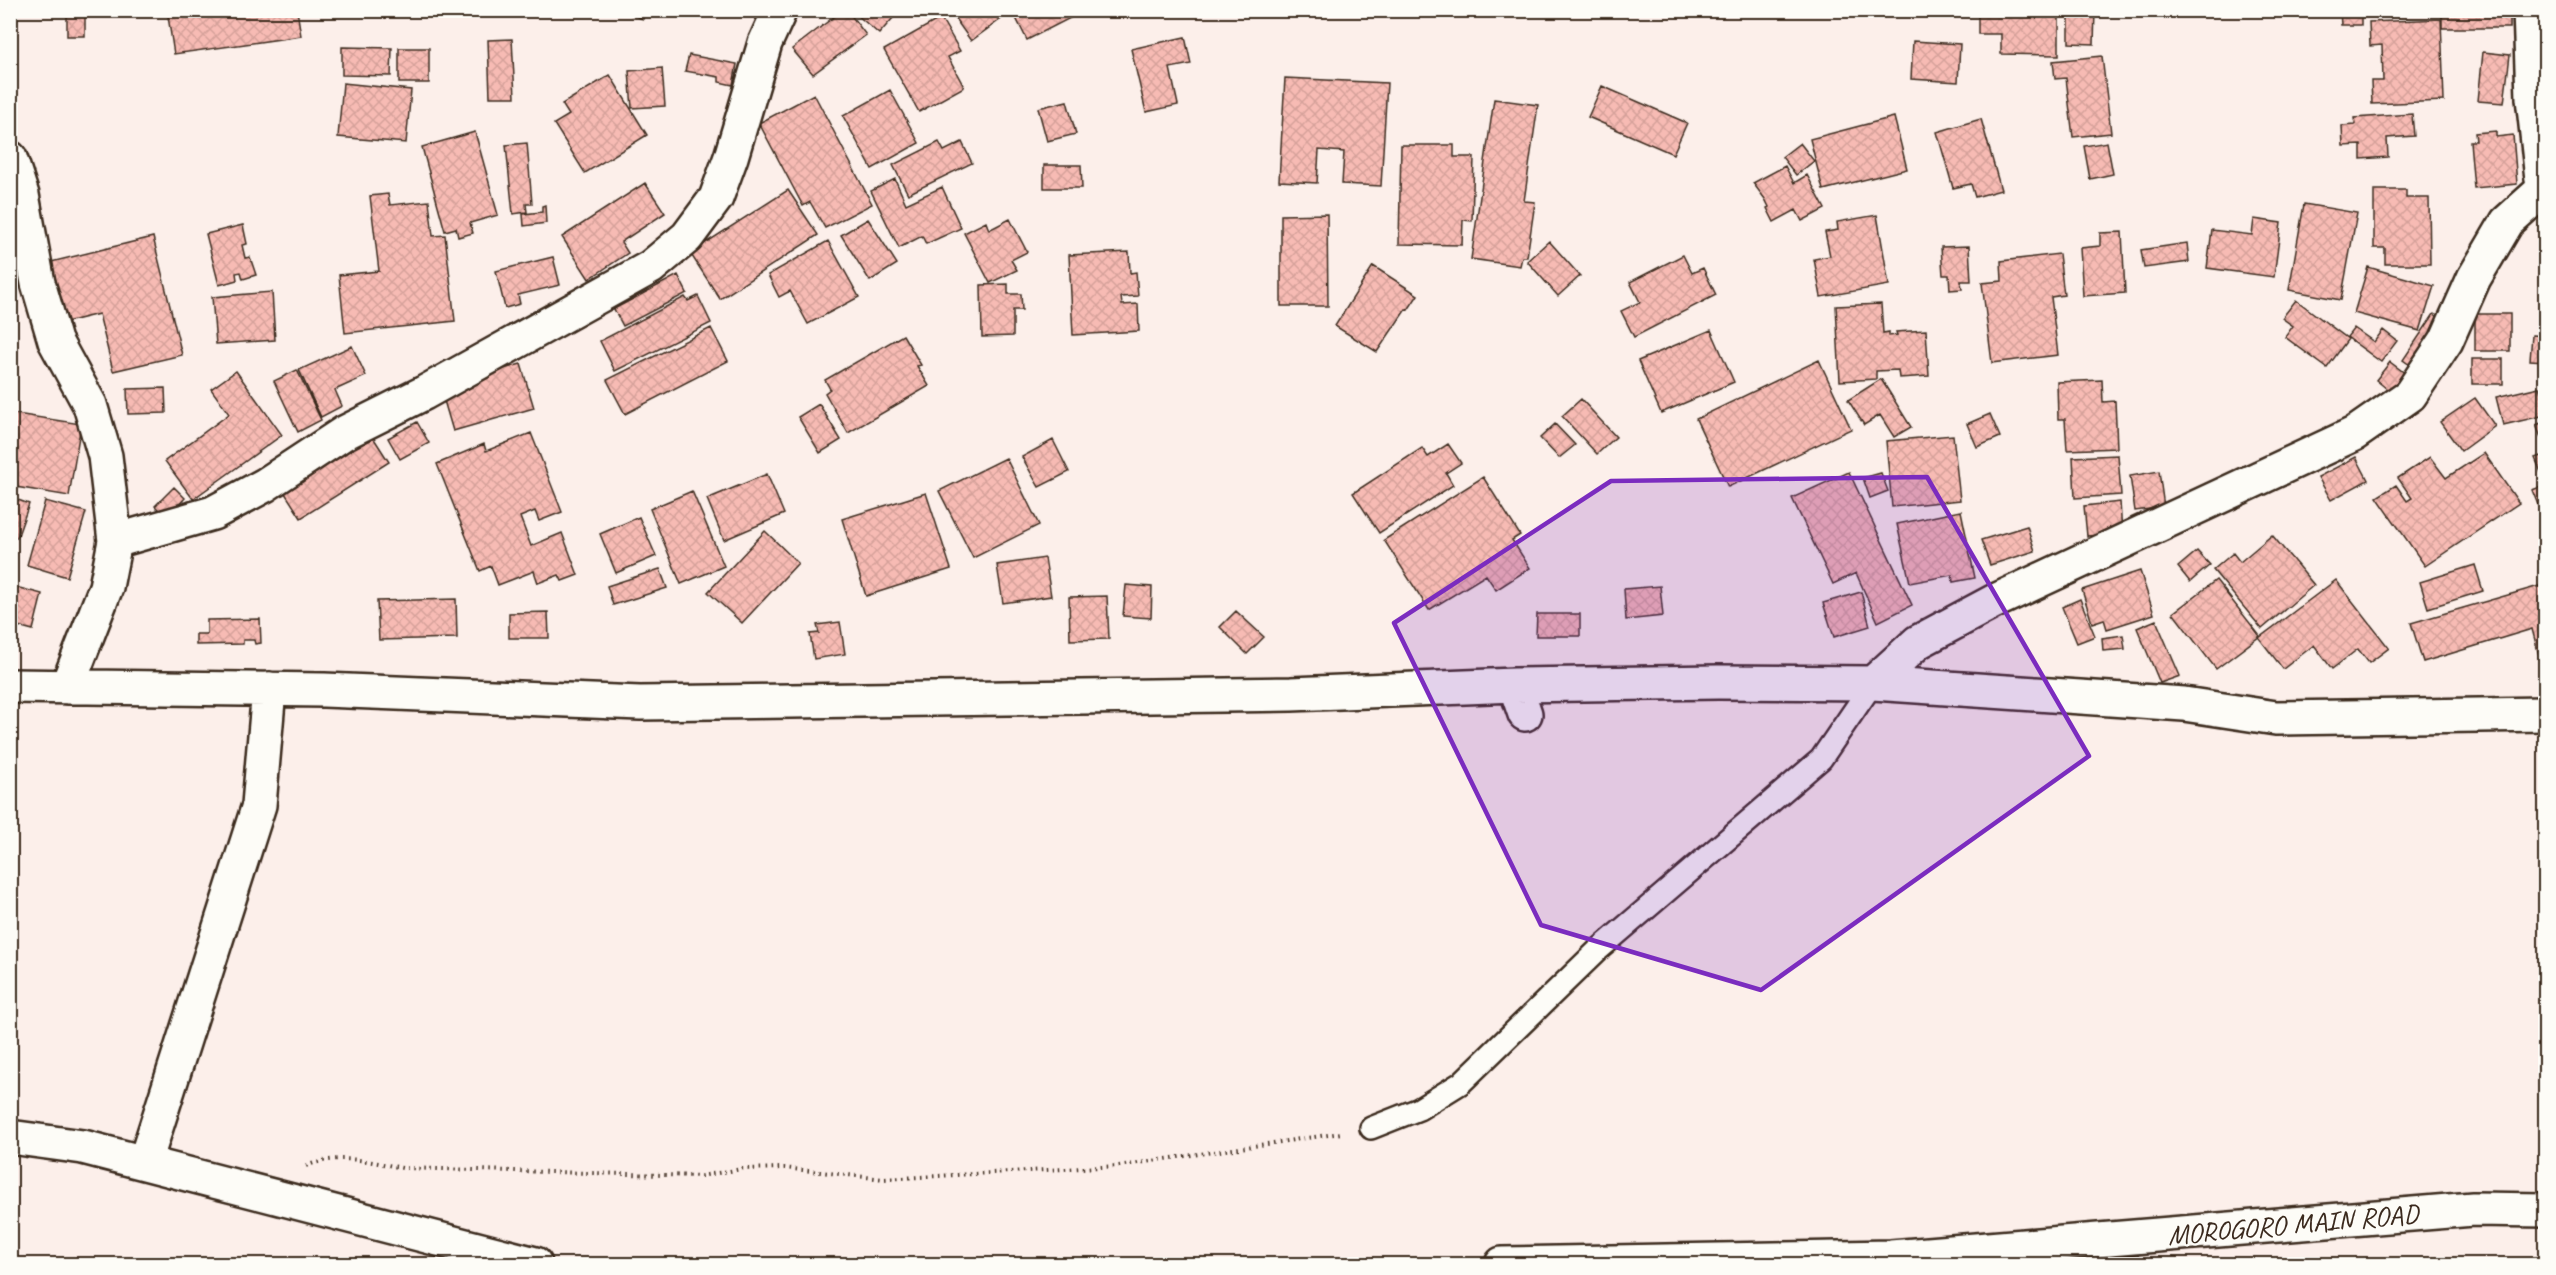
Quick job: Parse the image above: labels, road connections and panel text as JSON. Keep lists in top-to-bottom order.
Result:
{
  "streets": {
    "main road": ["MOROGORO MAIN ROAD"]
  }
}
